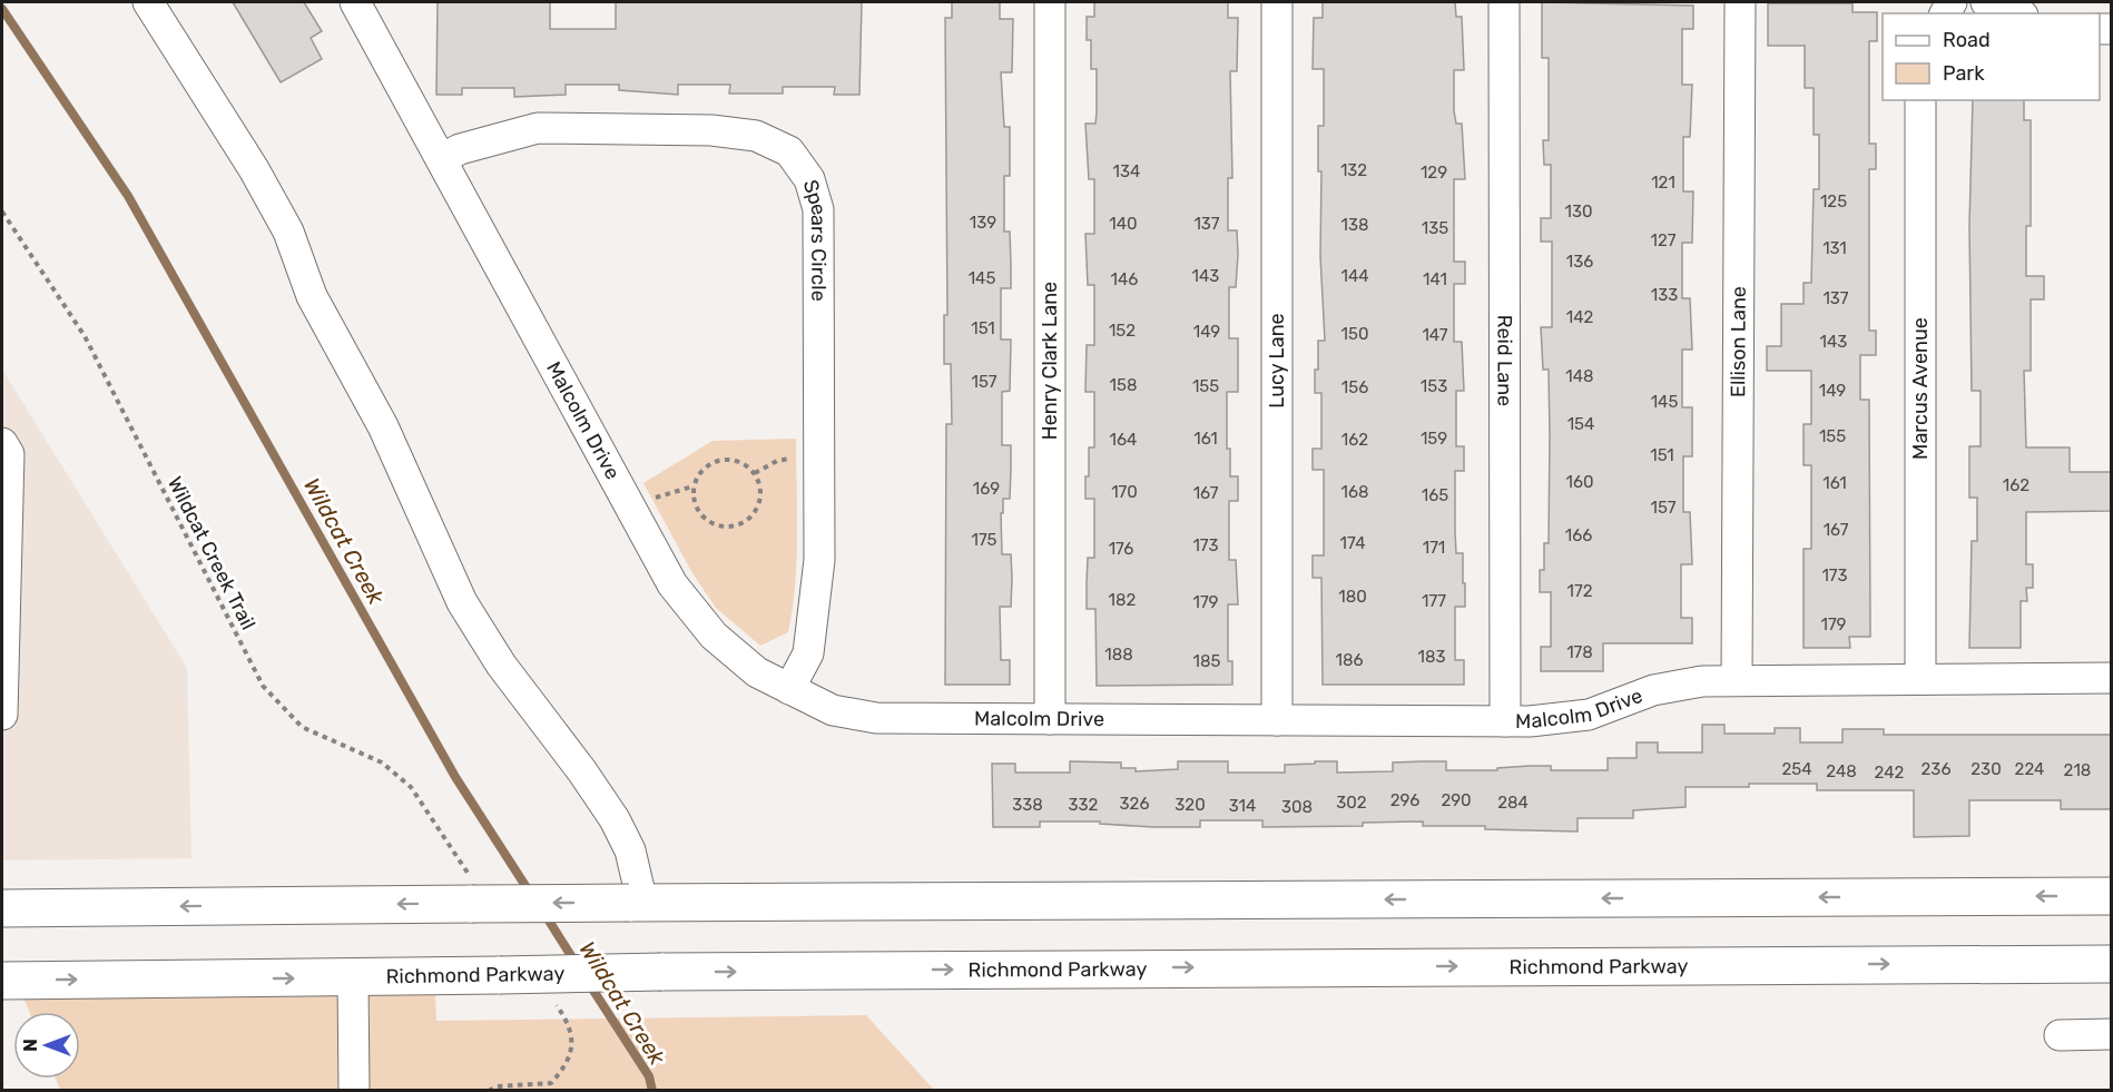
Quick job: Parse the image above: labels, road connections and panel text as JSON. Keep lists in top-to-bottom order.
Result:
{
  "streets": {
    "highway": ["Richmond Parkway"],
    "street": [
      "Spears Circle",
      "Ellison Lane",
      "Henry Clark Lane",
      "Lucy Lane",
      "Reid Lane",
      "Marcus Avenue",
      "Malcolm Drive"
    ],
    "path": ["Wildcat Creek Trail"]
  },
  "crossings": [
    ["Spears Circle", "Malcolm Drive"],
    ["Ellison Lane", "Malcolm Drive"],
    ["Henry Clark Lane", "Malcolm Drive"],
    ["Lucy Lane", "Malcolm Drive"],
    ["Reid Lane", "Malcolm Drive"],
    ["Marcus Avenue", "Malcolm Drive"]
  ],
  "water": ["Wildcat Creek"],
  "house_numbers": [
    "132",
    "134",
    "129",
    "121",
    "125",
    "130",
    "139",
    "140",
    "137",
    "138",
    "135",
    "127",
    "131",
    "136",
    "143",
    "144",
    "145",
    "146",
    "141",
    "133",
    "137",
    "142",
    "151",
    "152",
    "149",
    "150",
    "147",
    "143",
    "148",
    "157",
    "158",
    "155",
    "153",
    "156",
    "149",
    "145",
    "154",
    "155",
    "161",
    "159",
    "164",
    "162",
    "151",
    "160",
    "161",
    "162",
    "169",
    "170",
    "168",
    "167",
    "165",
    "157",
    "167",
    "166",
    "175",
    "174",
    "173",
    "171",
    "176",
    "173",
    "172",
    "180",
    "182",
    "177",
    "179",
    "179",
    "178",
    "188",
    "183",
    "186",
    "185",
    "254",
    "236",
    "230",
    "224",
    "218",
    "248",
    "242",
    "296",
    "290",
    "302",
    "284",
    "326",
    "338",
    "332",
    "320",
    "314",
    "308"
  ],
  "legend": ["Road", "Park"],
  "north": "left"
}
